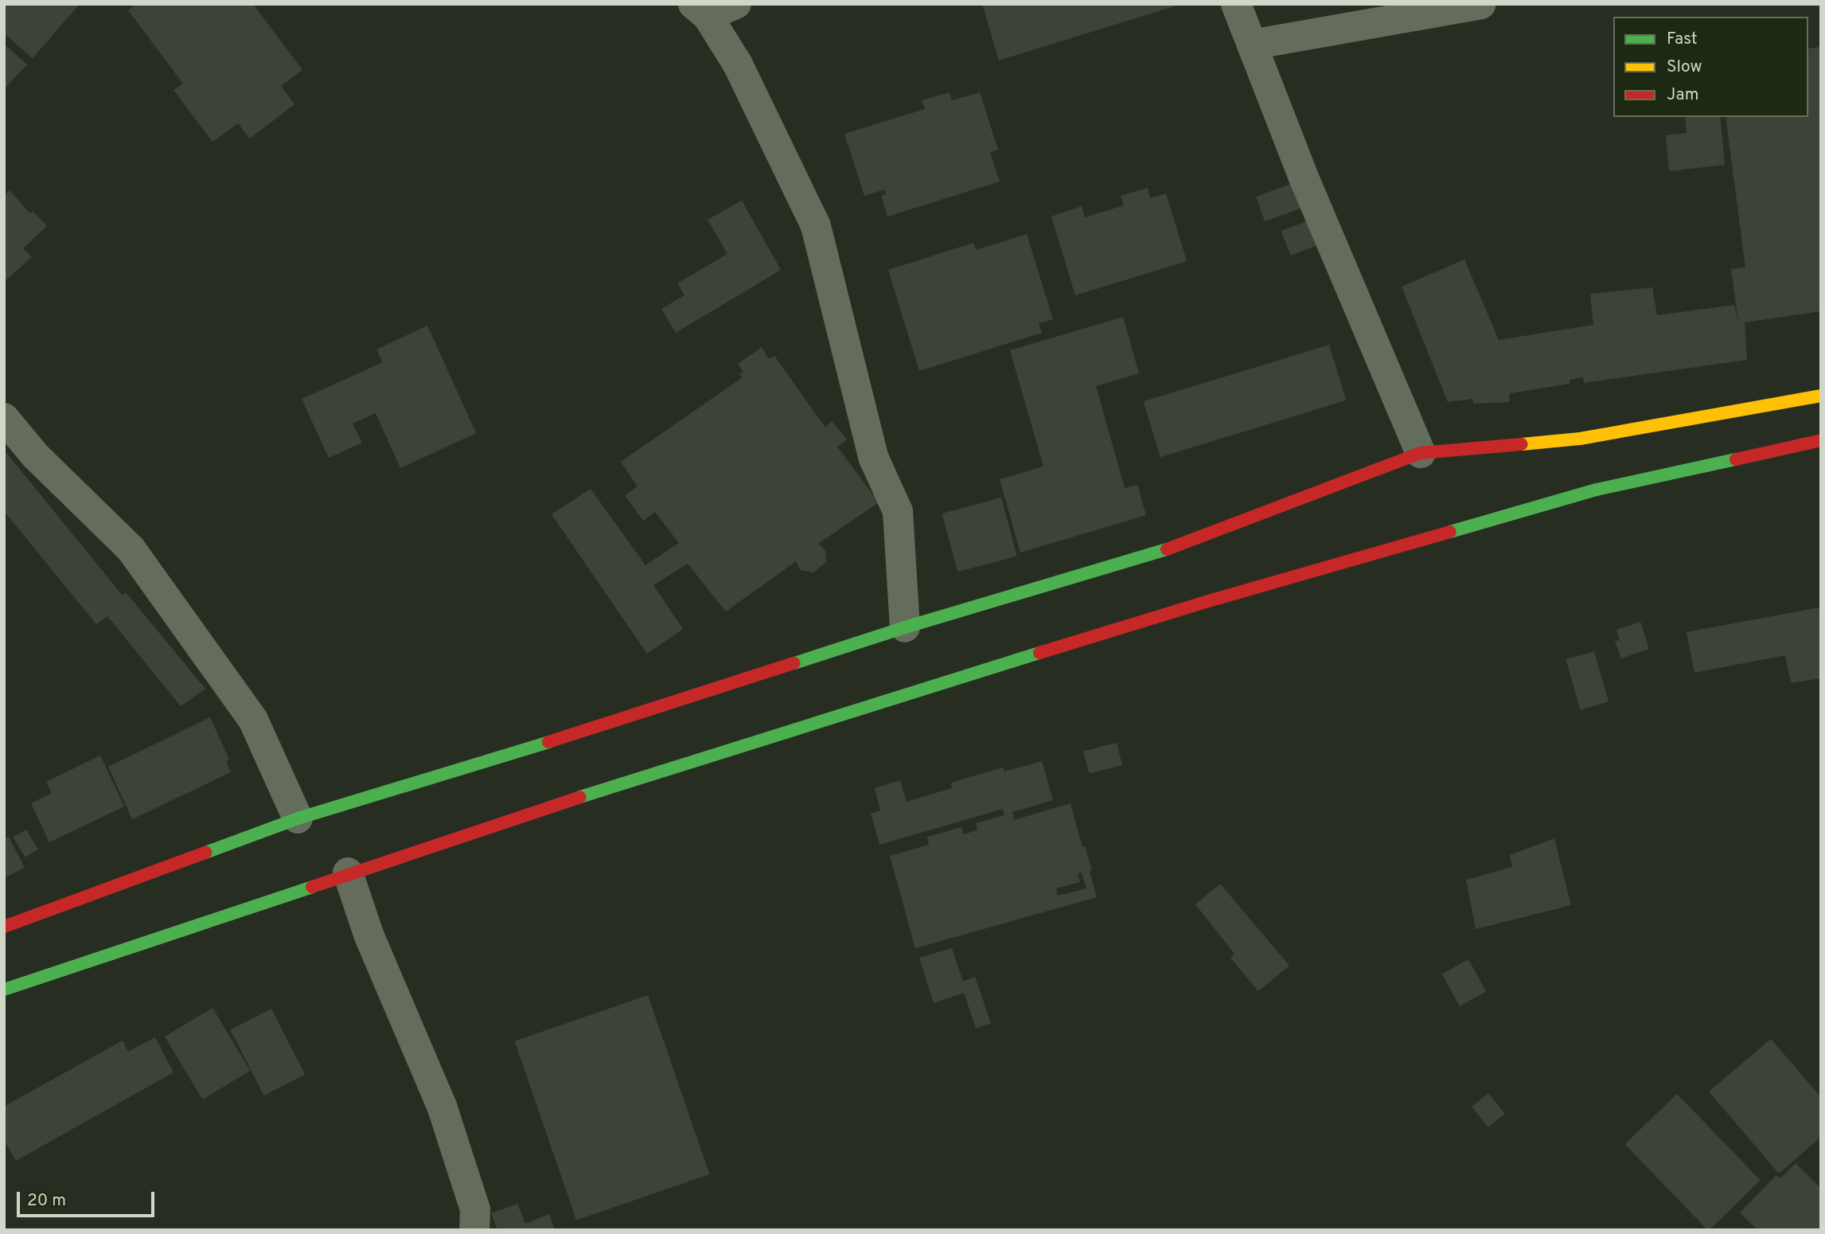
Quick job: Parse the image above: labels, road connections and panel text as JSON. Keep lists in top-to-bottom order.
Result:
{
  "legend": ["Fast", "Slow", "Jam"],
  "scale_bar": "20 m"
}
